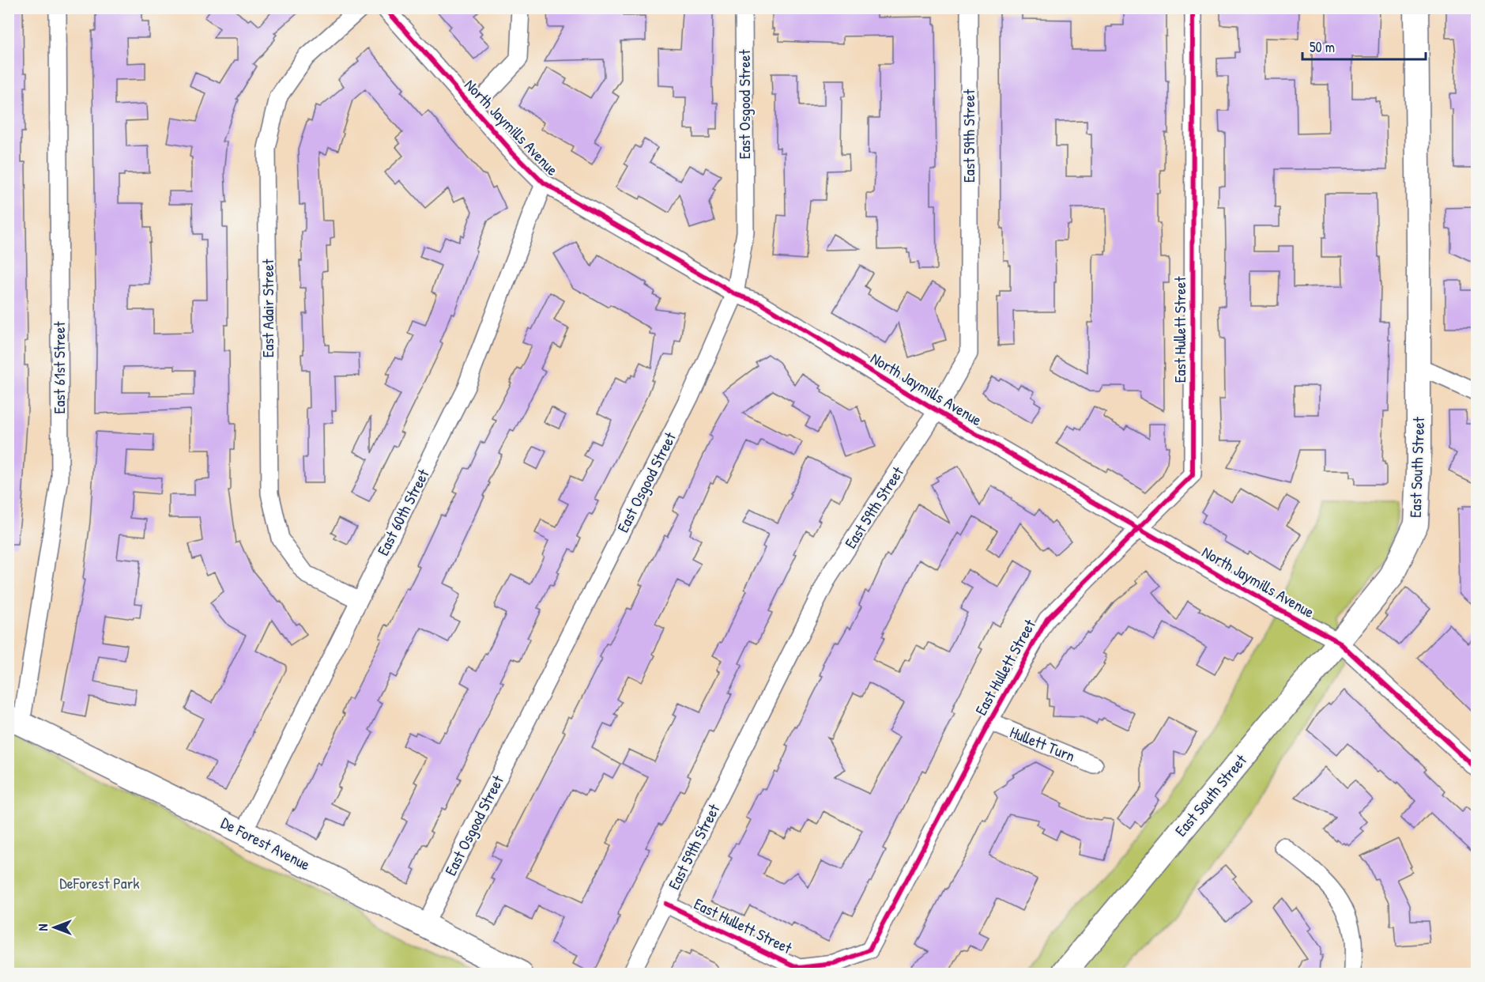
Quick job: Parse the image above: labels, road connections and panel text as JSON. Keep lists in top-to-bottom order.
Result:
{
  "streets": {
    "street": [
      "East Osgood Street",
      "North Jaymills Avenue",
      "East 59th Street",
      "East Adair Street",
      "East Hullett Street",
      "East 61st Street",
      "East South Street",
      "East 60th Street",
      "Hullett Turn",
      "De Forest Avenue"
    ]
  },
  "crossings": [
    ["East Osgood Street", "North Jaymills Avenue"],
    ["East Osgood Street", "De Forest Avenue"],
    ["North Jaymills Avenue", "East 59th Street"],
    ["North Jaymills Avenue", "East Hullett Street"],
    ["North Jaymills Avenue", "East South Street"],
    ["North Jaymills Avenue", "East 60th Street"],
    ["East 59th Street", "East Hullett Street"],
    ["East Adair Street", "East 60th Street"],
    ["East Hullett Street", "Hullett Turn"],
    ["East 61st Street", "De Forest Avenue"],
    ["East 60th Street", "De Forest Avenue"]
  ],
  "parks": ["DeForest Park"],
  "scale_bar": "50 m",
  "north": "left"
}
